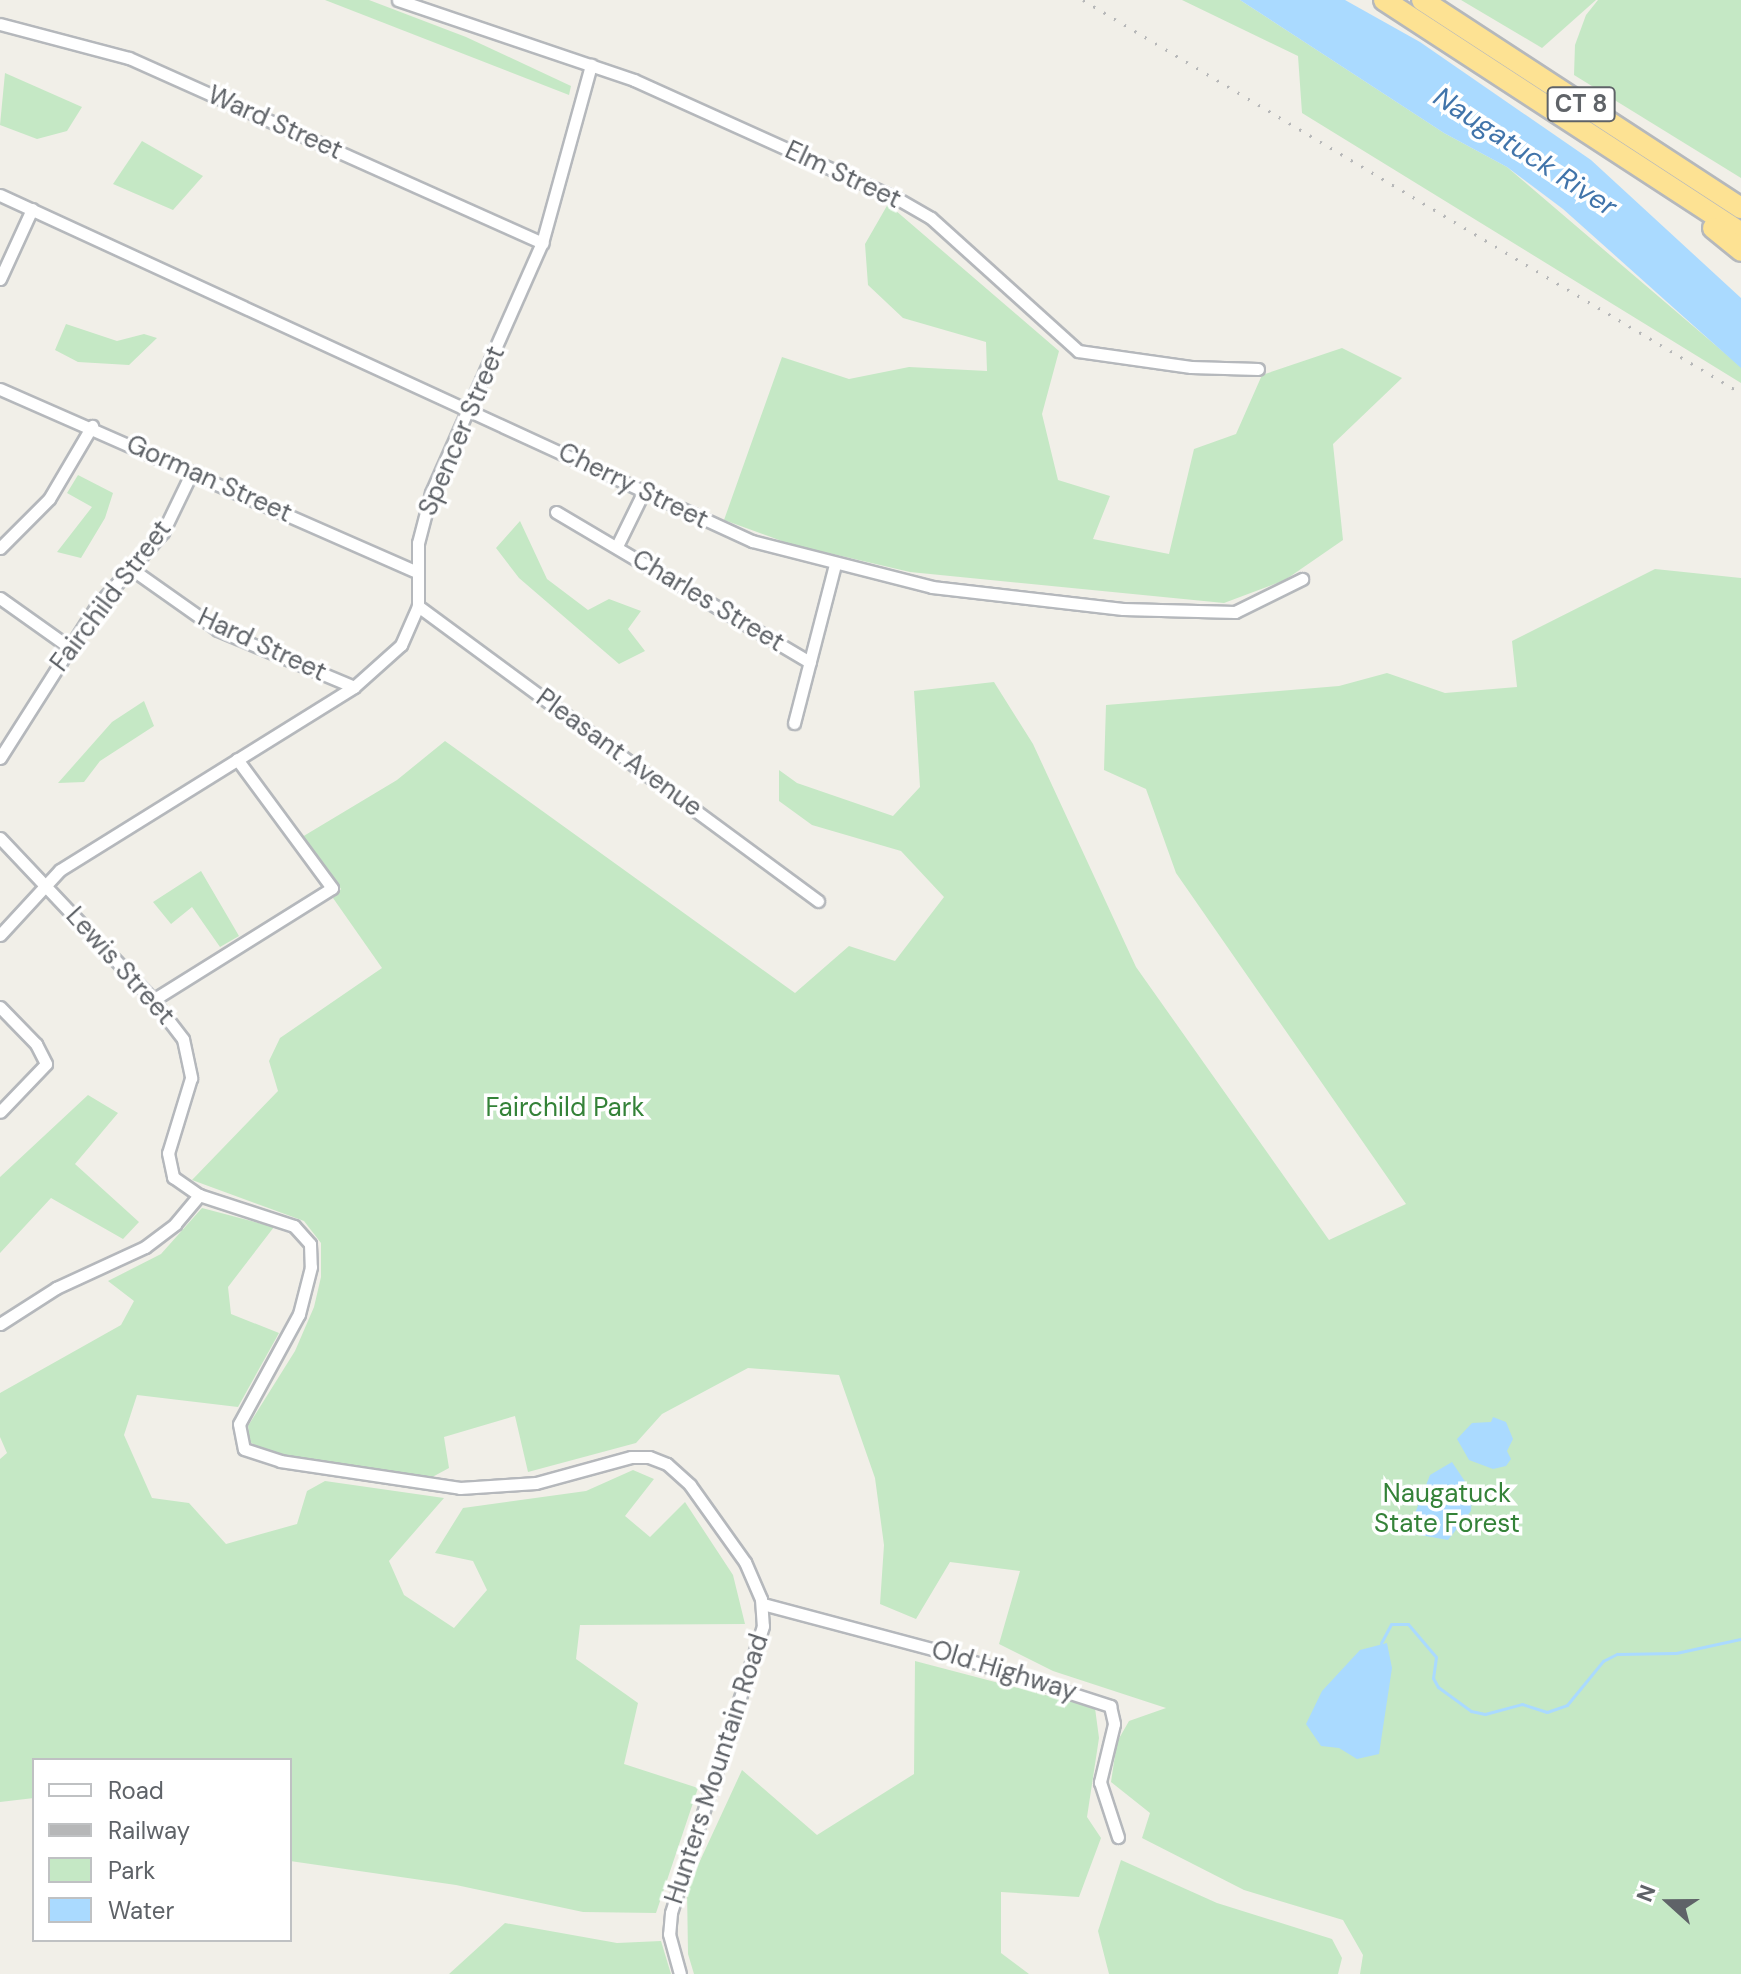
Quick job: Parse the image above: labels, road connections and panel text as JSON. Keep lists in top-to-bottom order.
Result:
{
  "streets": {
    "highway": ["CT 8"],
    "street": [
      "Ward Street",
      "Elm Street",
      "Spencer Street",
      "Gorman Street",
      "Cherry Street",
      "Fairchild Street",
      "Charles Street",
      "Hard Street",
      "Pleasant Avenue",
      "Lewis Street",
      "Old Highway",
      "Hunters Mountain Road"
    ]
  },
  "crossings": [
    ["Ward Street", "Spencer Street"],
    ["Elm Street", "Spencer Street"],
    ["Spencer Street", "Gorman Street"],
    ["Spencer Street", "Cherry Street"],
    ["Spencer Street", "Hard Street"],
    ["Spencer Street", "Pleasant Avenue"],
    ["Spencer Street", "Lewis Street"],
    ["Gorman Street", "Fairchild Street"],
    ["Cherry Street", "Charles Street"],
    ["Fairchild Street", "Hard Street"],
    ["Lewis Street", "Hunters Mountain Road"],
    ["Old Highway", "Hunters Mountain Road"]
  ],
  "water": ["Naugatuck River"],
  "parks": ["Fairchild Park", "Naugatuck State Forest"],
  "legend": [
    "Road",
    "Railway",
    "Park",
    "Water"
  ],
  "north": "left"
}
